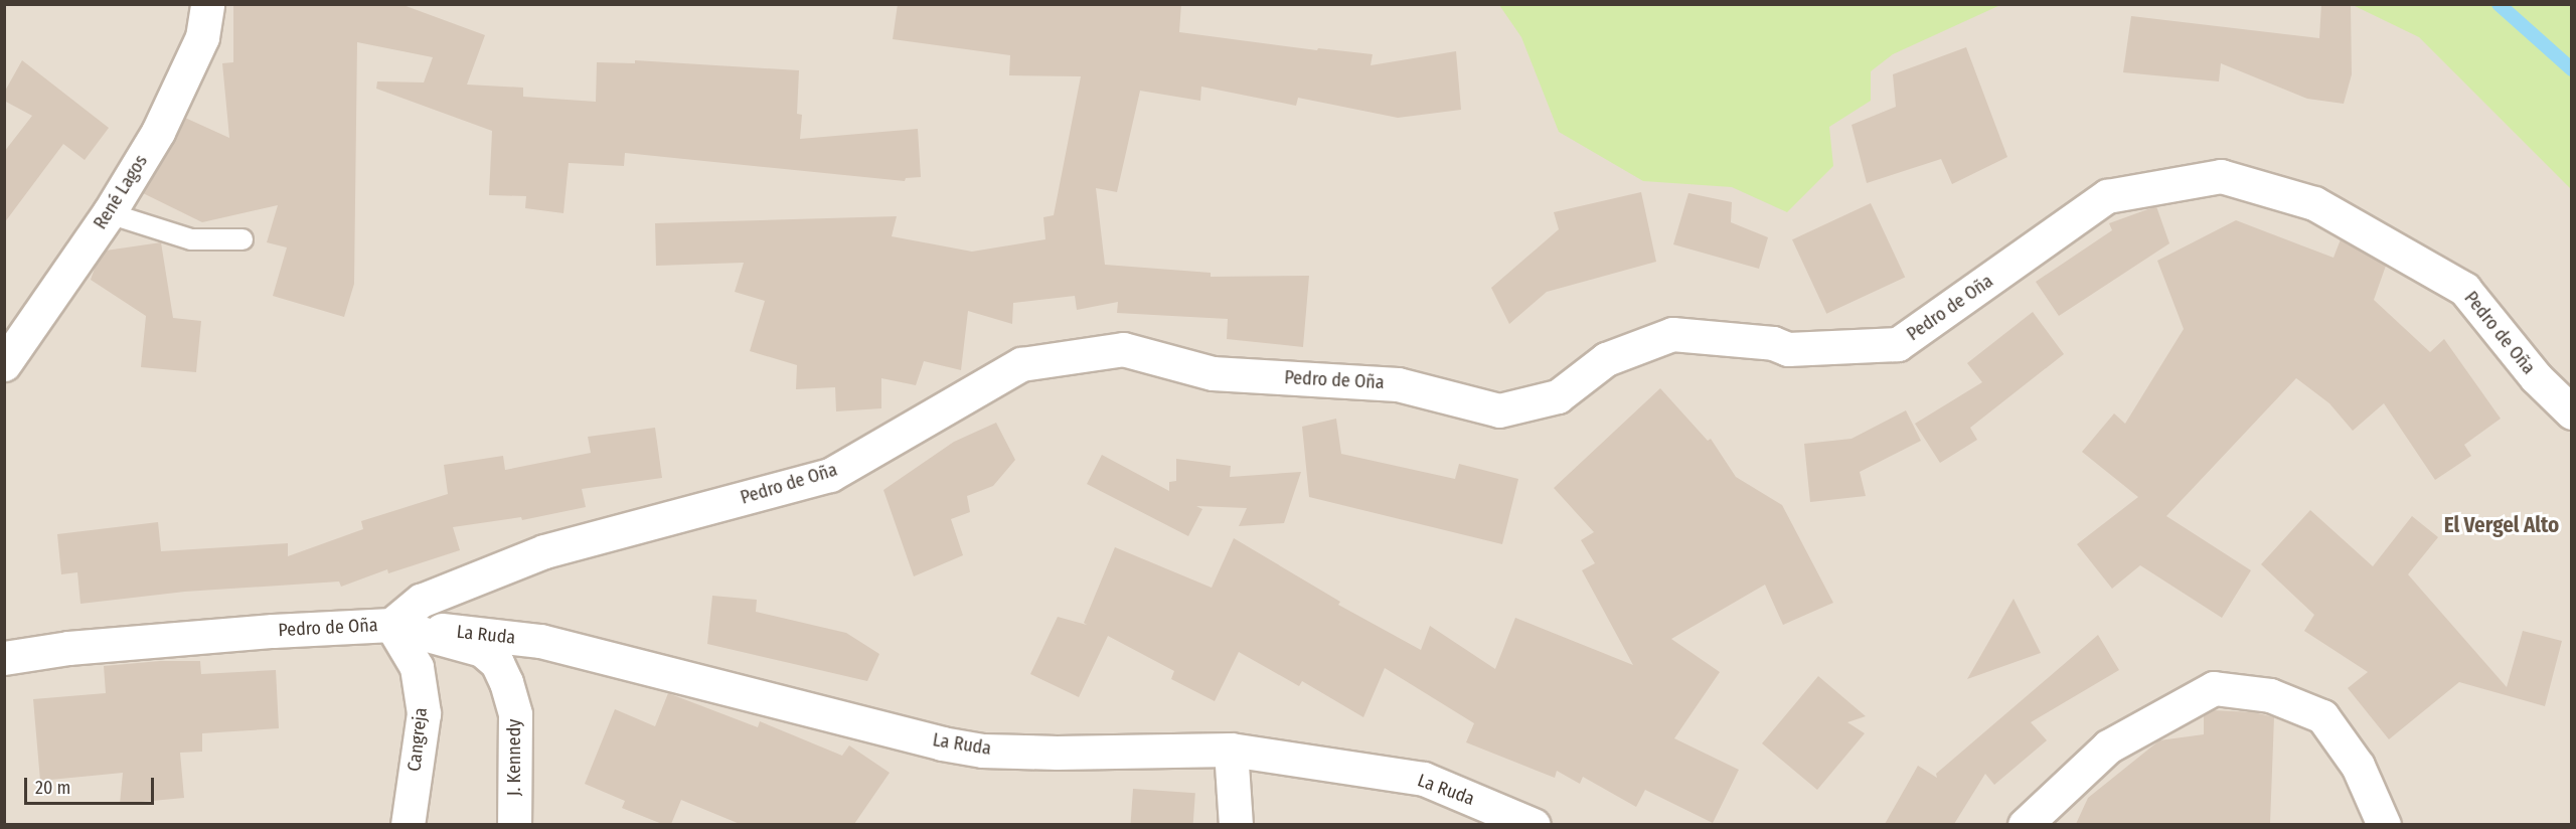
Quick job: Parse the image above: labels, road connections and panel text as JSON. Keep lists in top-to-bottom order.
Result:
{
  "streets": {
    "street": [
      "René Lagos",
      "Pedro de Oña",
      "La Ruda",
      "Cangreja",
      "J. Kennedy"
    ]
  },
  "crossings": [
    ["Pedro de Oña", "La Ruda"],
    ["Pedro de Oña", "Cangreja"],
    ["Pedro de Oña", "J. Kennedy"],
    ["La Ruda", "Cangreja"],
    ["La Ruda", "J. Kennedy"],
    ["Cangreja", "J. Kennedy"]
  ],
  "districts": ["El Vergel Alto"],
  "scale_bar": "20 m"
}
